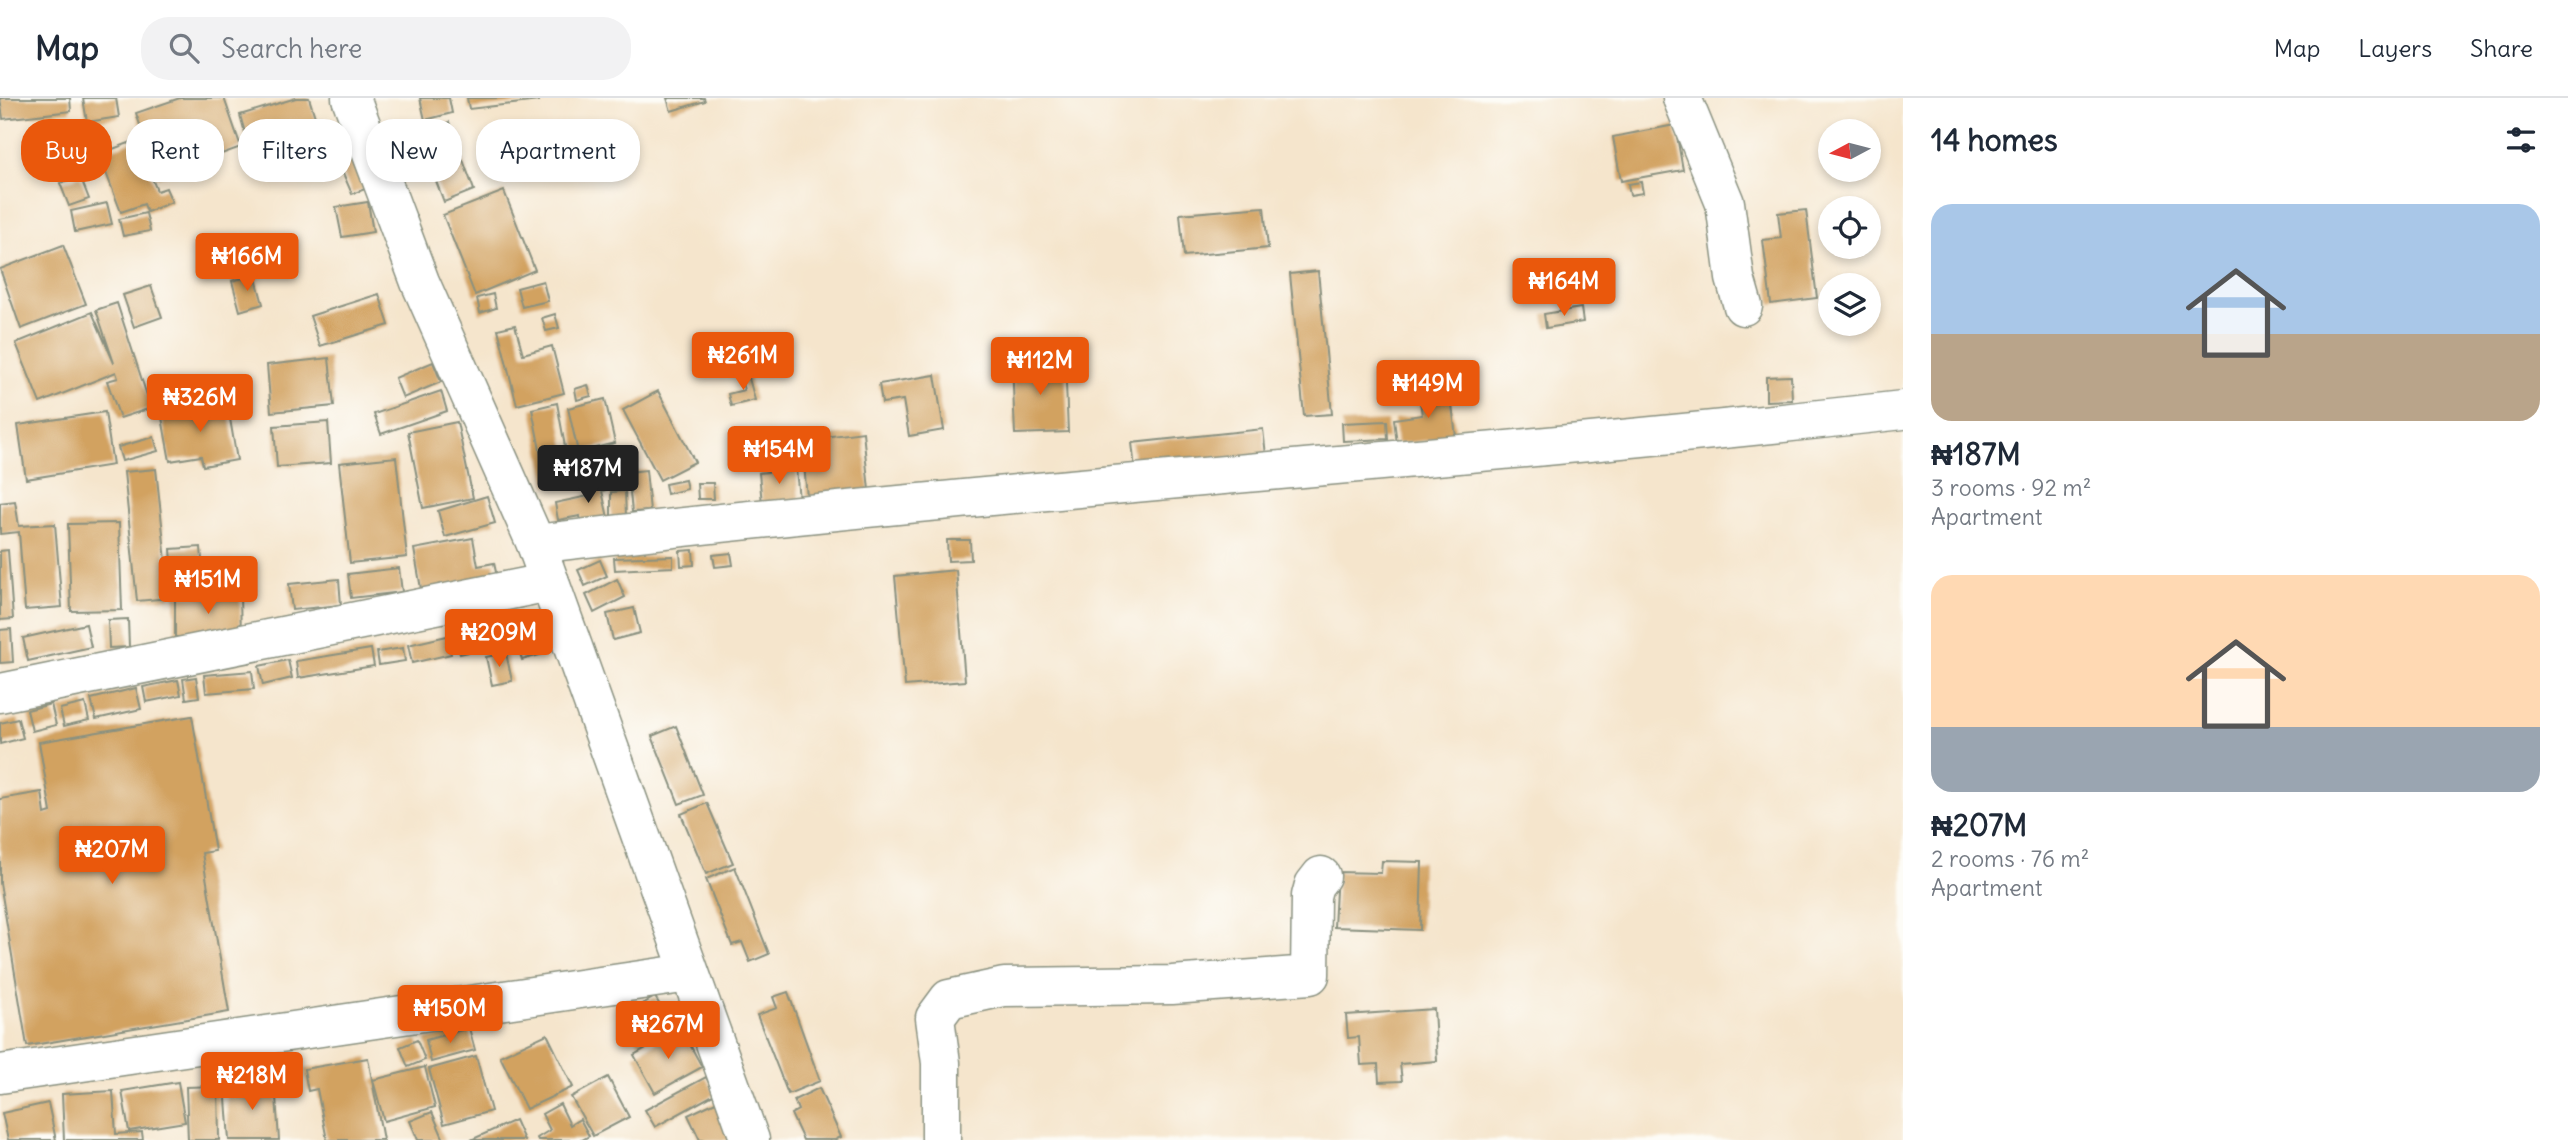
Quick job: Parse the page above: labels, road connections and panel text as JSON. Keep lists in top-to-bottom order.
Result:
{
  "north": "left",
  "page": {
    "header": "Map",
    "search": "Search here",
    "nav": ["Map", "Layers", "Share"],
    "heading": "14 homes",
    "chip": [
      "Buy",
      "Rent",
      "Filters",
      "New",
      "Apartment"
    ],
    "list": [
      {
        "name": "₦187M",
        "note": "3 rooms · 92 m² · Apartment"
      },
      {
        "name": "₦207M",
        "note": "2 rooms · 76 m² · Apartment"
      }
    ],
    "price": [
      "₦166M",
      "₦164M",
      "₦261M",
      "₦112M",
      "₦149M",
      "₦326M",
      "₦154M",
      "₦187M",
      "₦151M",
      "₦209M",
      "₦207M",
      "₦150M",
      "₦267M",
      "₦218M"
    ]
  }
}
